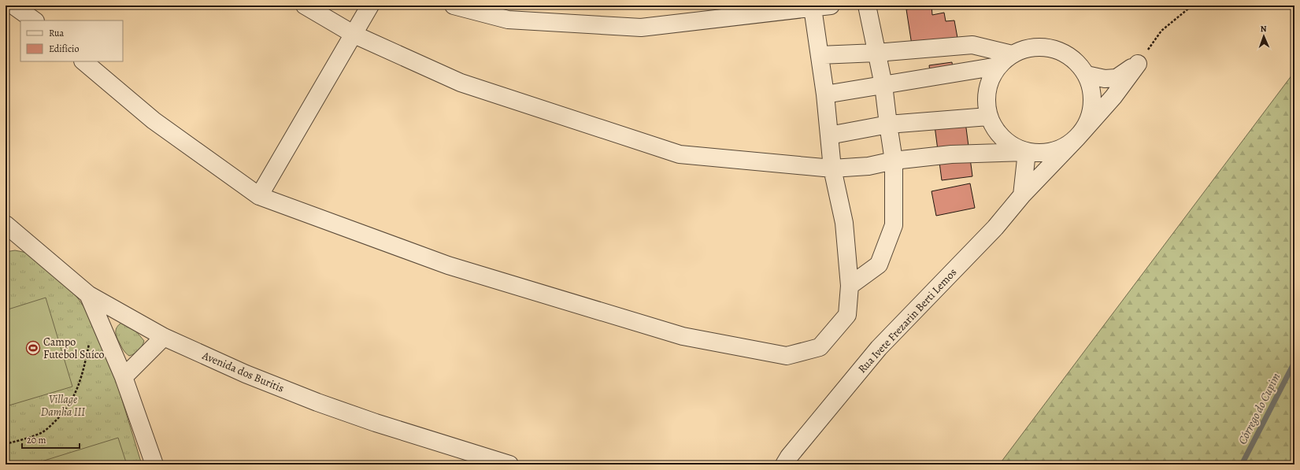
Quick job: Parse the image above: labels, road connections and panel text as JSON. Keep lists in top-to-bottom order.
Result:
{
  "streets": {
    "street": ["Rua Ivete Frezarin Berti Lemos", "Avenida dos Buritis"]
  },
  "water": ["Córrego do Cupim"],
  "parks": ["Village Damha III"],
  "places": {
    "sports": ["Campo Futebol Suíco"]
  },
  "legend": ["Rua", "Edifício"],
  "scale_bar": "20 m",
  "north": "top"
}
